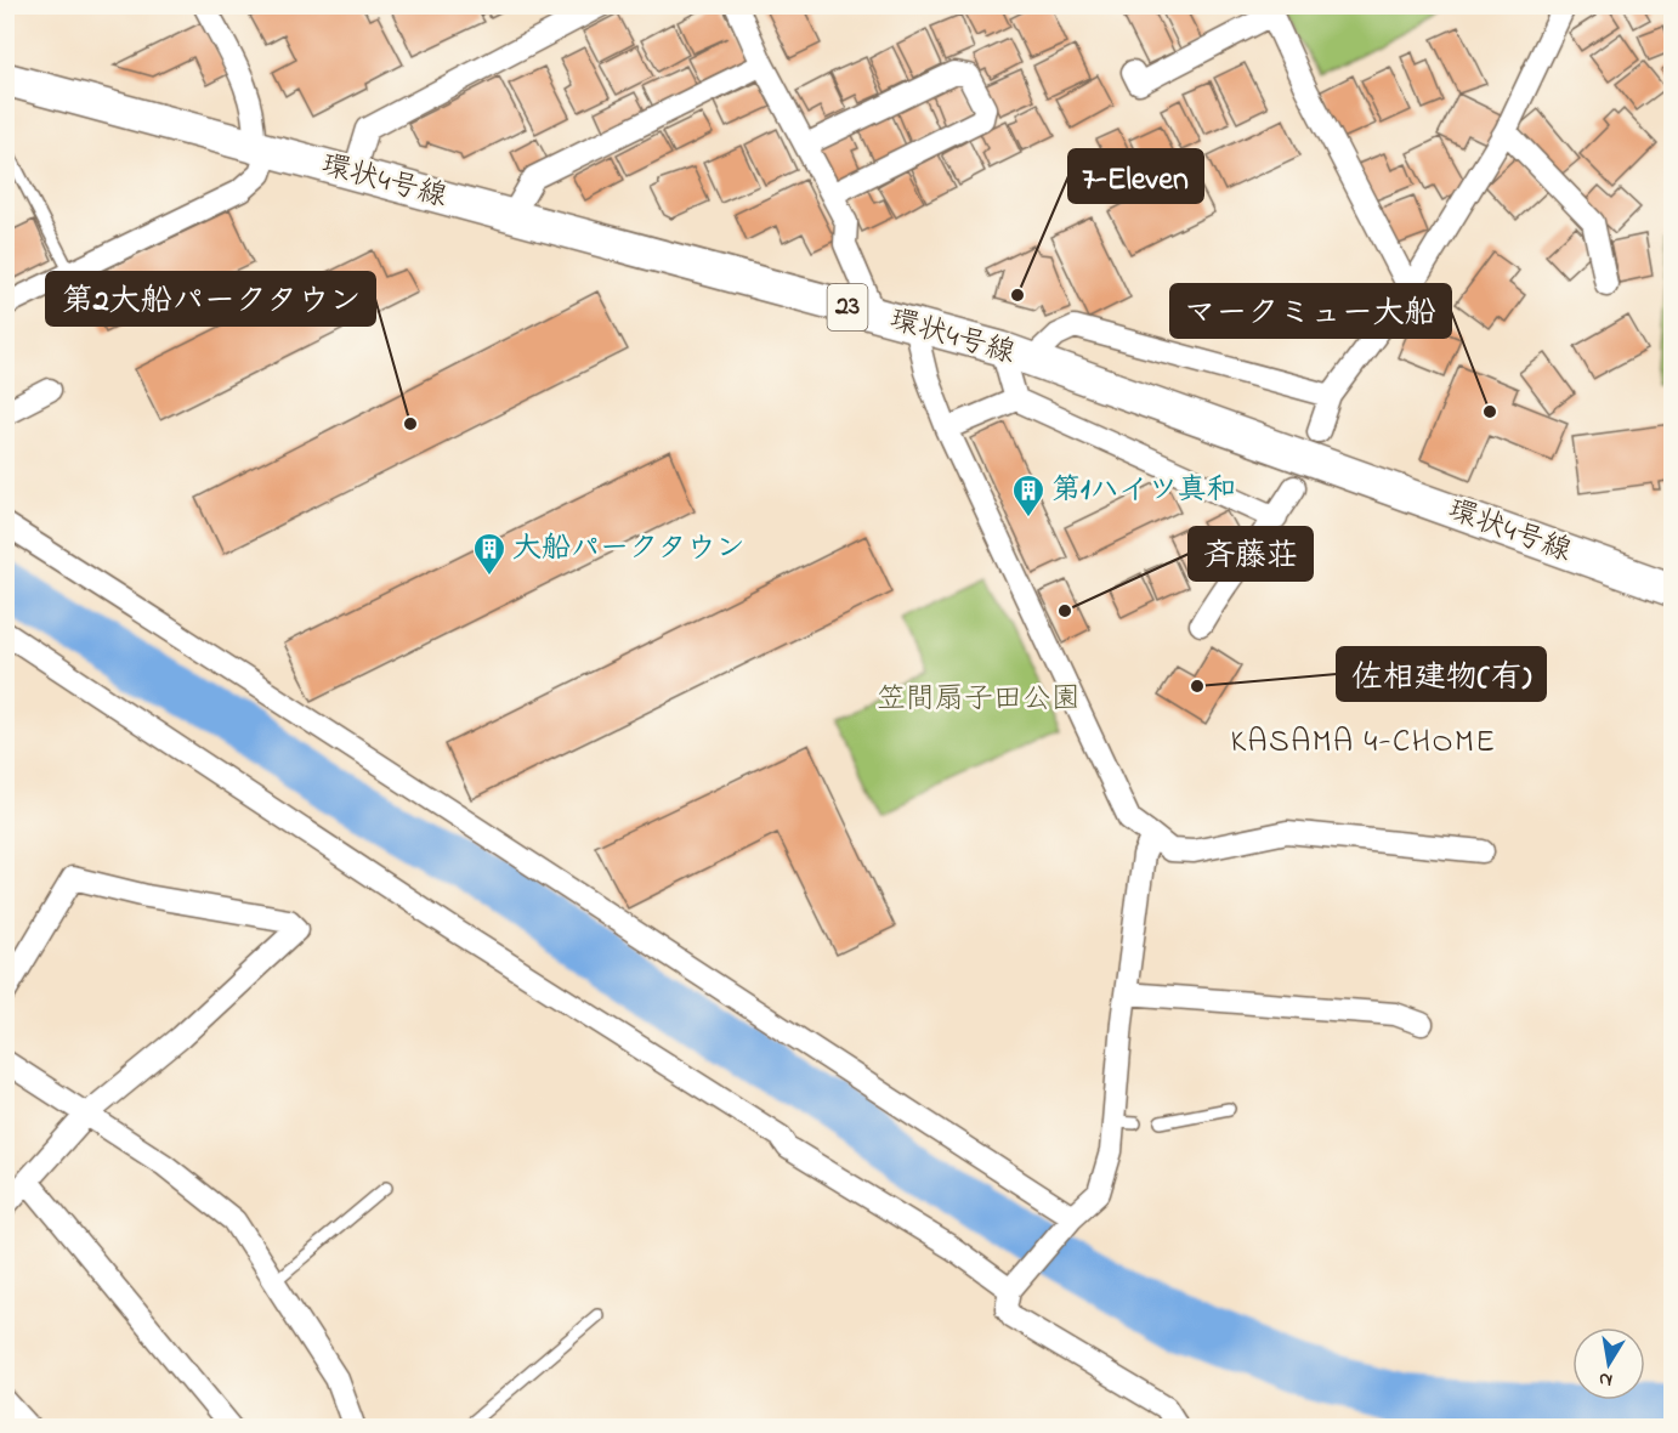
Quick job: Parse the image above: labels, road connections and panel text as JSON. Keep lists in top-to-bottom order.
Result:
{
  "streets": {
    "main road": ["環状4号線", "23"]
  },
  "districts": ["KASAMA 4-CHOME"],
  "parks": ["笠間扇子田公園"],
  "places": {
    "other": [
      "7-Eleven",
      "マークミュー大船",
      "第2大船パークタウン",
      "斉藤荘",
      "佐相建物(有)"
    ],
    "building": ["第1ハイツ真和", "大船パークタウン"]
  },
  "north": "bottom"
}
